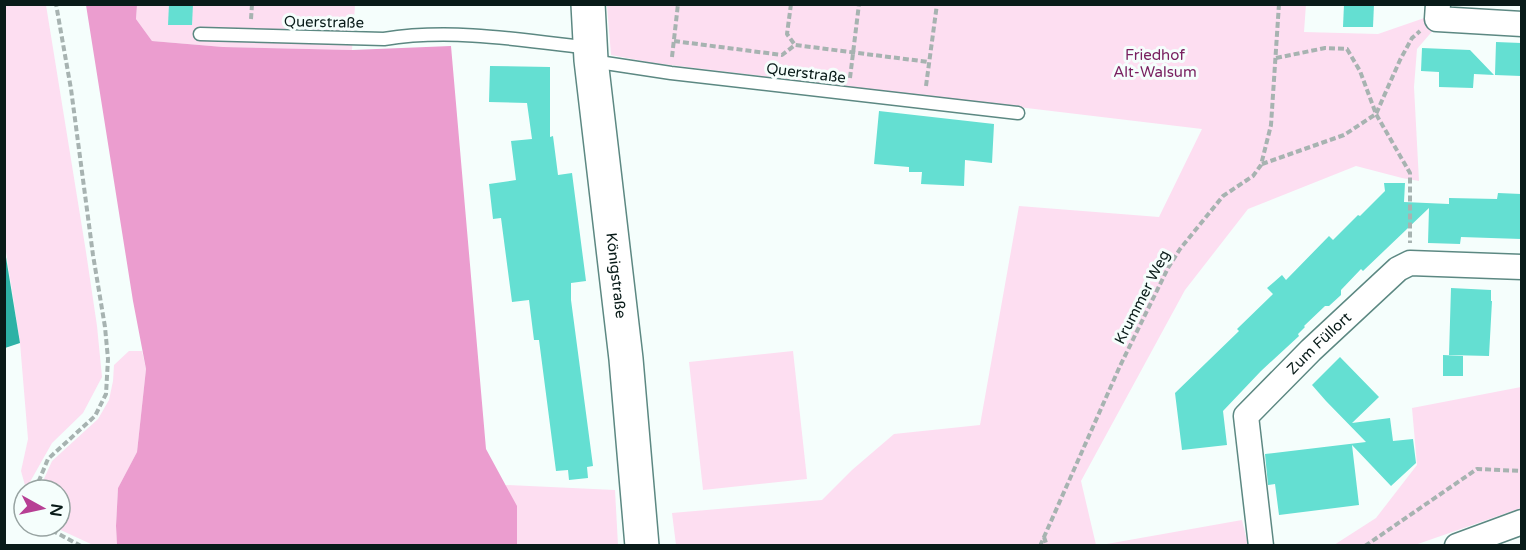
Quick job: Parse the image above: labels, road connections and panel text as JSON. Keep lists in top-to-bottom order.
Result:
{
  "streets": {
    "street": ["Königstraße", "Zum Füllort"],
    "lane": ["Querstraße"],
    "path": ["Krummer Weg"]
  },
  "crossings": [
    ["Querstraße", "Königstraße"]
  ],
  "parks": ["Friedhof Alt-Walsum"],
  "north": "right"
}
